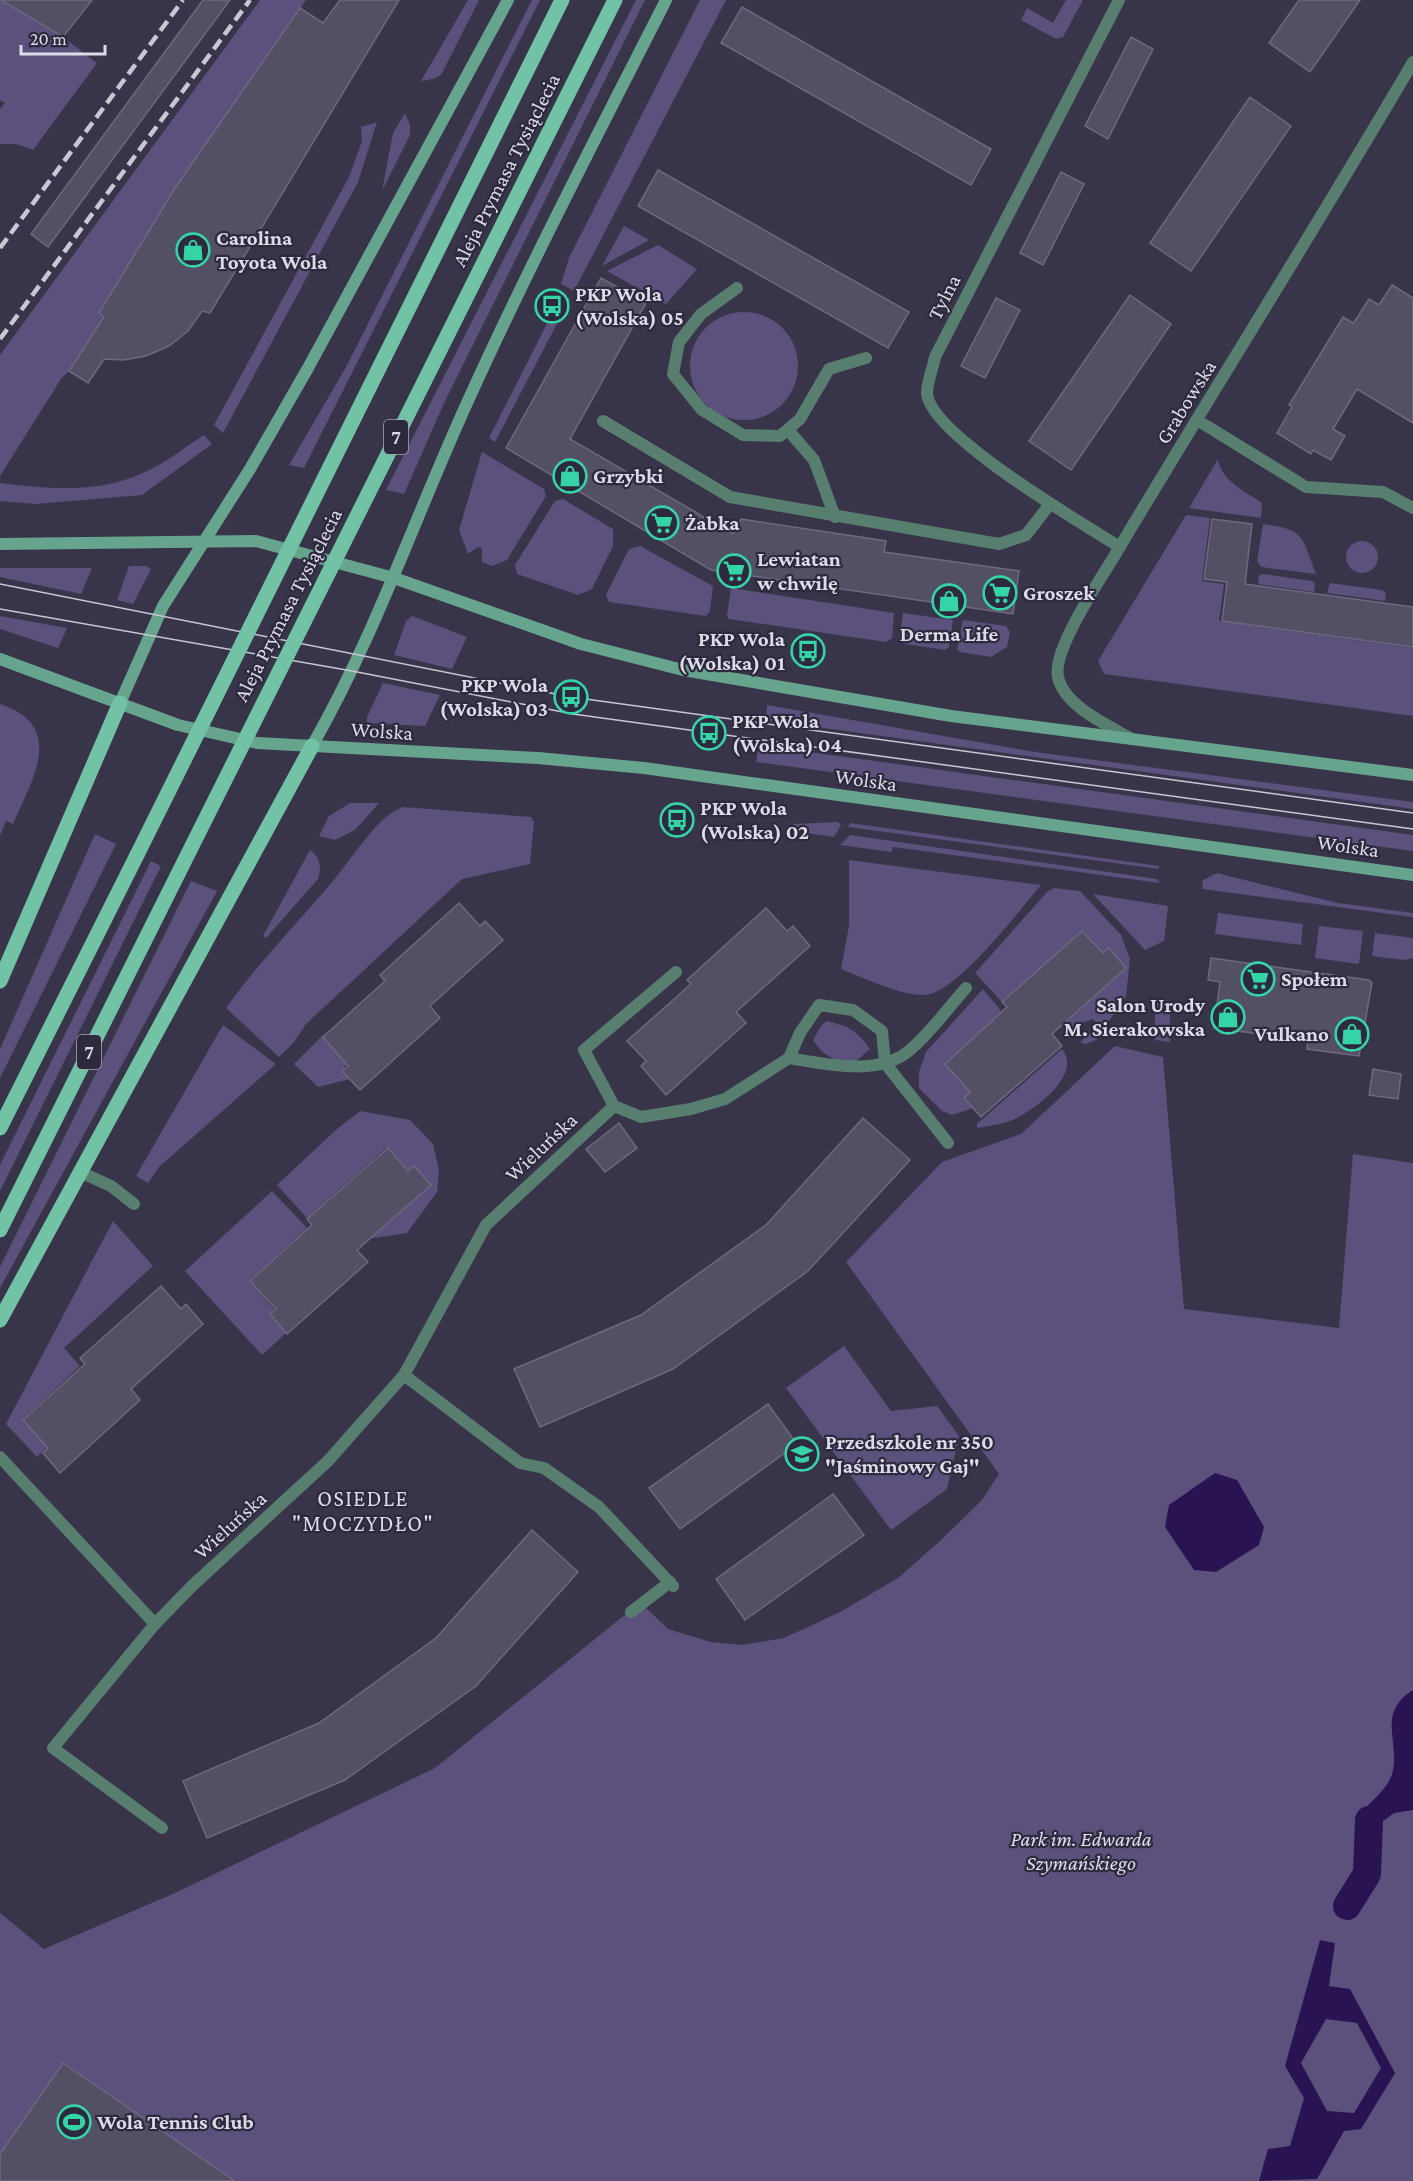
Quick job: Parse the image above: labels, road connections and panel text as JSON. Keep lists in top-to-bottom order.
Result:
{
  "streets": {
    "main road": ["Aleja Prymasa Tysiąclecia", "7", "Wolska"],
    "street": ["Tylna", "Grabowska", "Wieluńska"]
  },
  "crossings": [
    ["Tylna", "Grabowska"]
  ],
  "districts": ["OSIEDLE \"MOCZYDŁO\""],
  "parks": ["Park im. Edwarda Szymańskiego"],
  "places": {
    "shop": [
      "Carolina Toyota Wola",
      "Grzybki",
      "Derma Life",
      "Salon Urody M. Sierakowska",
      "Vulkano"
    ],
    "bus stop": [
      "PKP Wola (Wolska) 05",
      "PKP Wola (Wolska) 01",
      "PKP Wola (Wolska) 03",
      "PKP Wola (Wolska) 04",
      "PKP Wola (Wolska) 02"
    ],
    "supermarket": [
      "Żabka",
      "Lewiatan w chwilę",
      "Groszek",
      "Społem"
    ],
    "school or university": ["Przedszkole nr 350 \"Jaśminowy Gaj\""],
    "sports": ["Wola Tennis Club"]
  },
  "scale_bar": "20 m"
}
